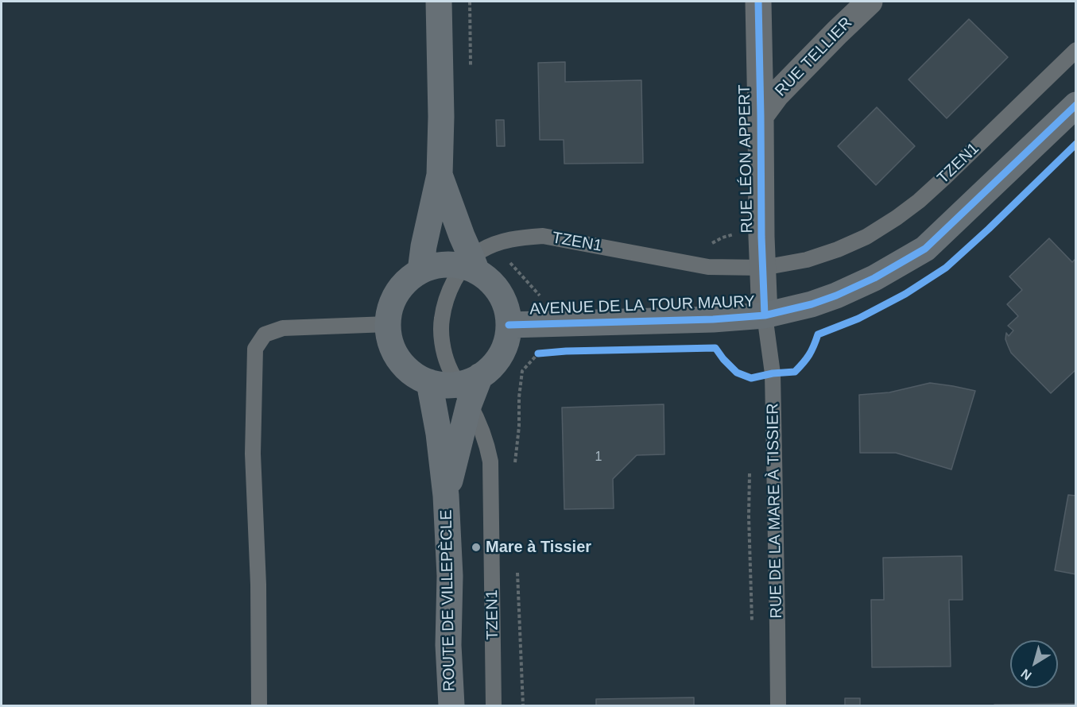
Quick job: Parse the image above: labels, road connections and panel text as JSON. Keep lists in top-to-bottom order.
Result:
{
  "streets": {
    "main road": ["AVENUE DE LA TOUR MAURY", "ROUTE DE VILLEPÈCLE"],
    "street": ["RUE TELLIER", "RUE LÉON APPERT"],
    "lane": ["TZEN1", "RUE DE LA MARE À TISSIER"]
  },
  "crossings": [
    ["RUE TELLIER", "RUE LÉON APPERT"],
    ["RUE LÉON APPERT", "TZEN1"],
    ["RUE LÉON APPERT", "AVENUE DE LA TOUR MAURY"],
    ["RUE LÉON APPERT", "RUE DE LA MARE À TISSIER"],
    ["TZEN1", "ROUTE DE VILLEPÈCLE"],
    ["AVENUE DE LA TOUR MAURY", "RUE DE LA MARE À TISSIER"]
  ],
  "places": ["Mare à Tissier"],
  "house_numbers": ["1"],
  "north": "bottom left"
}
